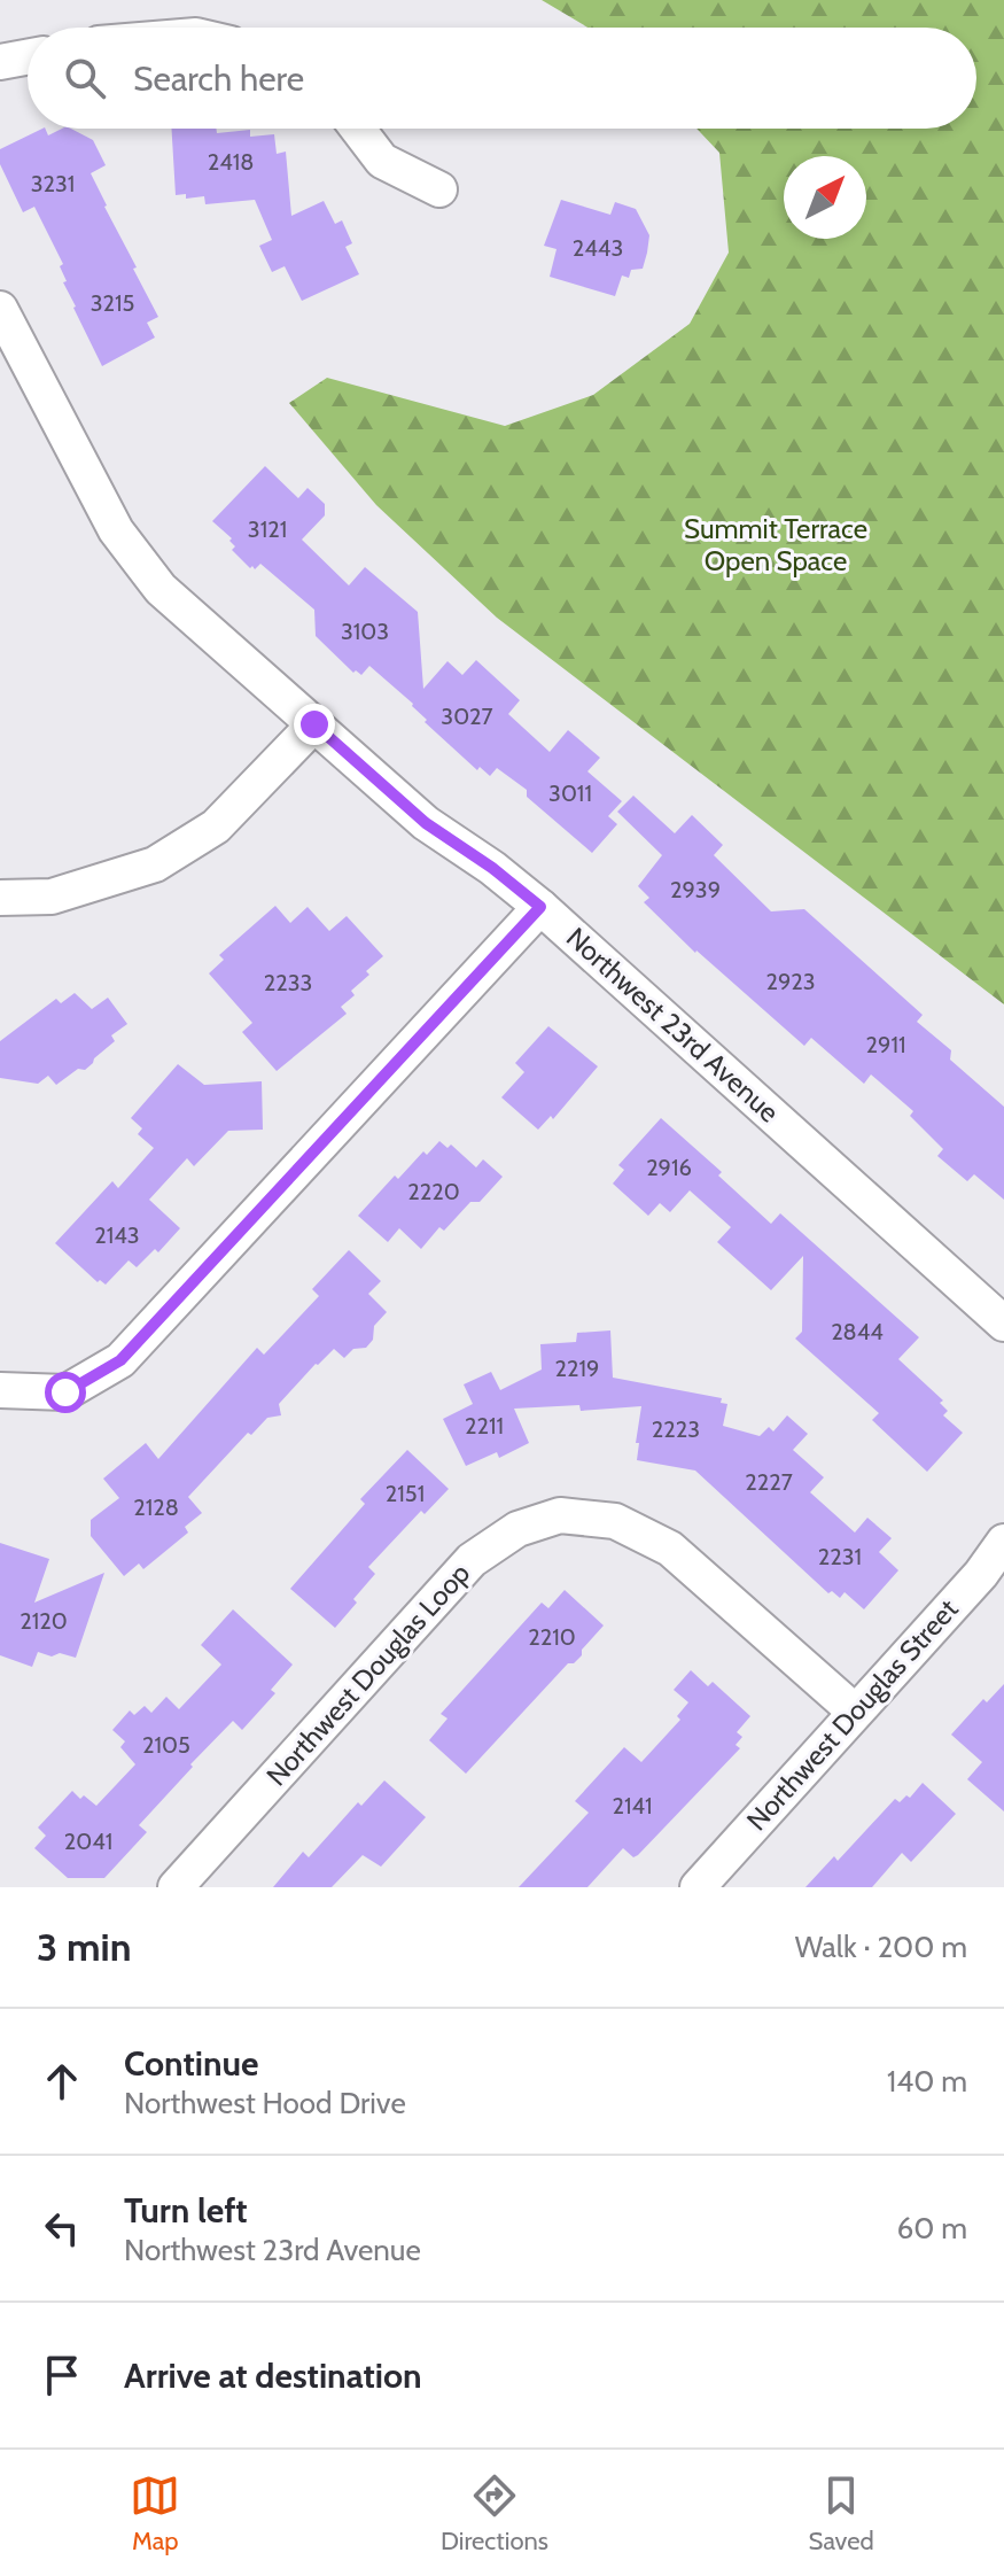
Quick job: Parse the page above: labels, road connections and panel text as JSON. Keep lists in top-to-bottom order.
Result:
{
  "streets": {
    "street": ["Northwest 23rd Avenue", "Northwest Douglas Loop", "Northwest Douglas Street"]
  },
  "crossings": [
    ["Northwest Douglas Loop", "Northwest Douglas Street"]
  ],
  "parks": ["Summit Terrace Open Space"],
  "house_numbers": [
    "2418",
    "3231",
    "2443",
    "3215",
    "3121",
    "3103",
    "3027",
    "3011",
    "2939",
    "2923",
    "2233",
    "2911",
    "2916",
    "2220",
    "2143",
    "2844",
    "2219",
    "2211",
    "2223",
    "2227",
    "2151",
    "2128",
    "2231",
    "2120",
    "2210",
    "2105",
    "2141",
    "2041"
  ],
  "north": "top right",
  "page": {
    "search": "Search here",
    "heading": ["3 min", "Walk · 200 m"],
    "list": [
      ["Continue", "Northwest Hood Drive", "140 m"],
      ["Turn left", "Northwest 23rd Avenue", "60 m"],
      "Arrive at destination"
    ],
    "nav": ["Map", "Directions", "Saved"]
  }
}
